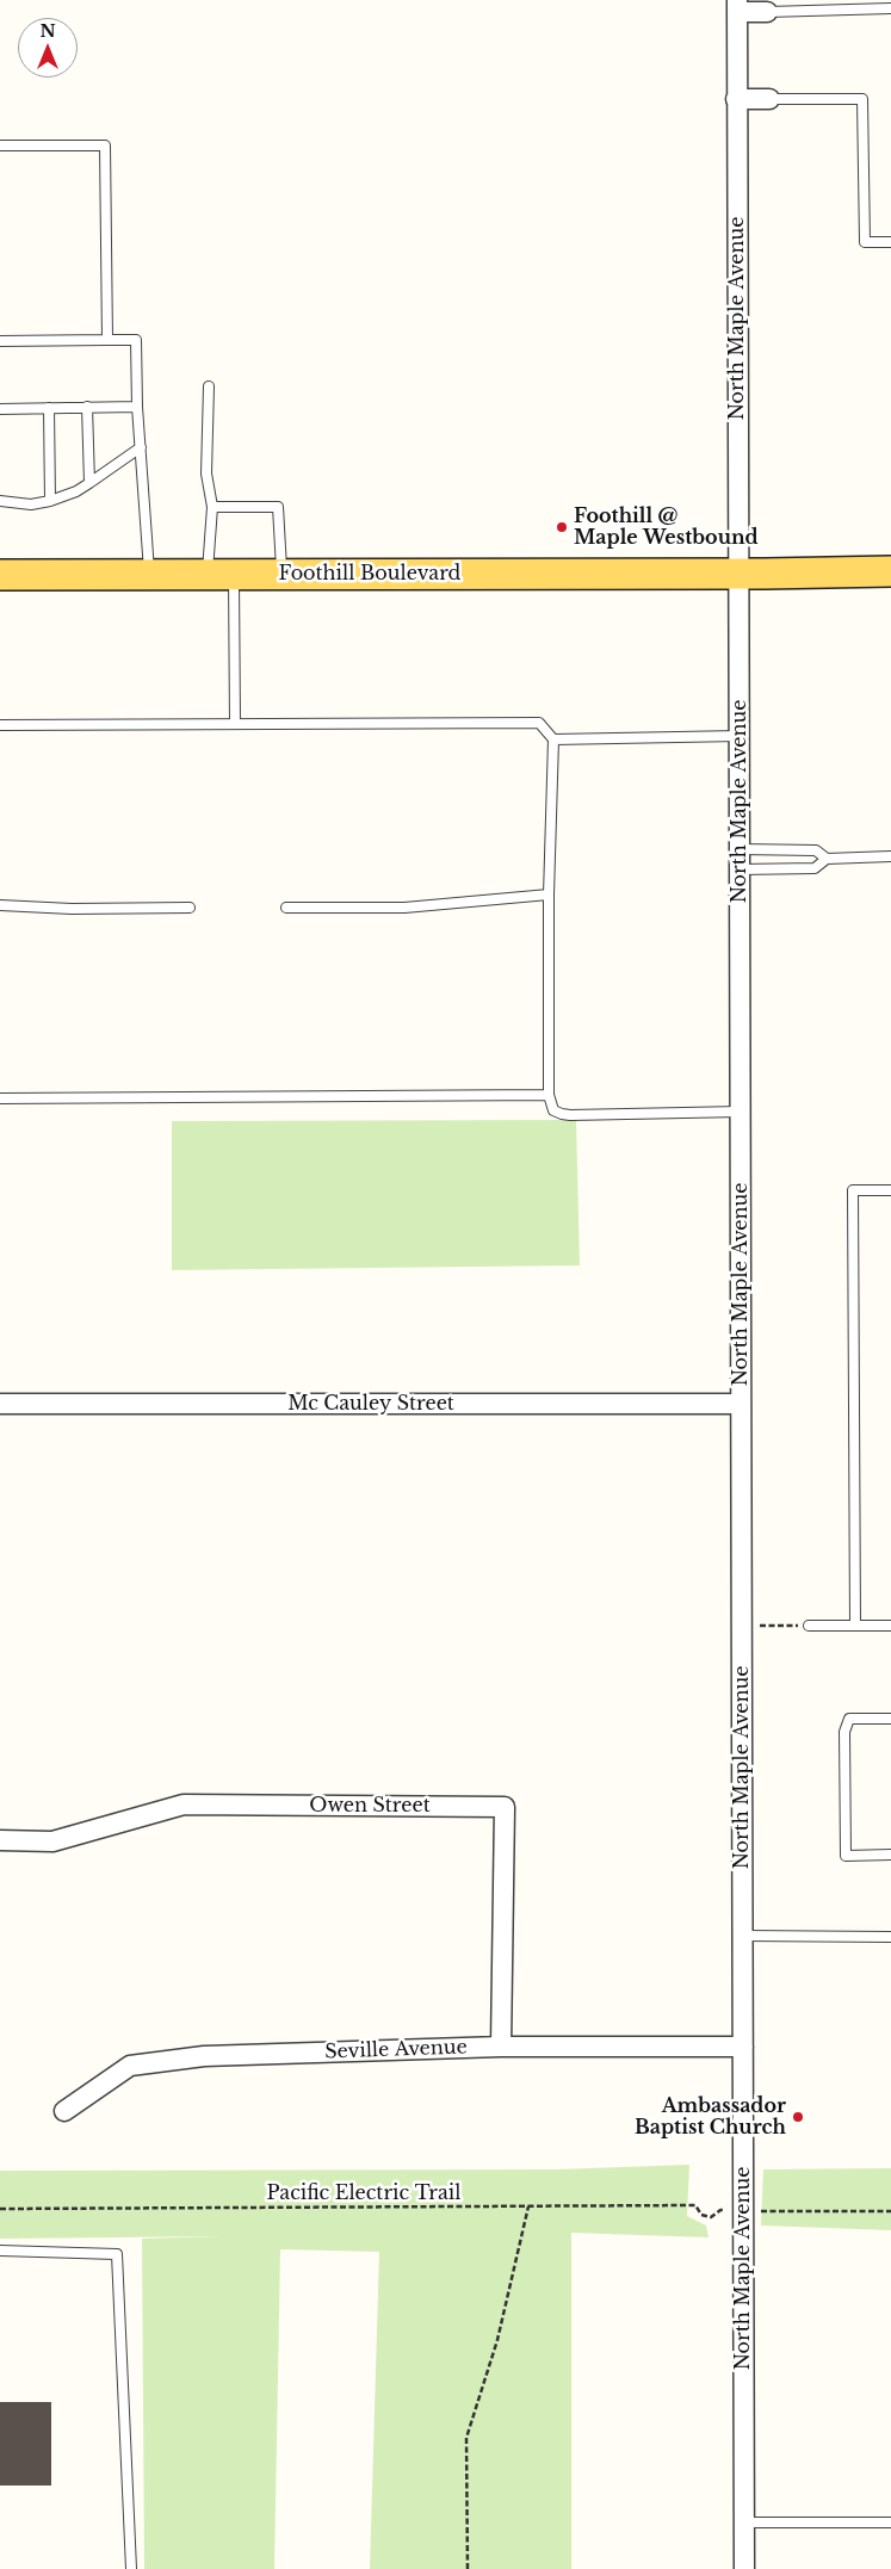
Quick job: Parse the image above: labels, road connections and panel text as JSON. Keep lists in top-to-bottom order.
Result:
{
  "streets": {
    "main road": ["Foothill Boulevard"],
    "street": [
      "North Maple Avenue",
      "Mc Cauley Street",
      "Owen Street",
      "Seville Avenue"
    ],
    "path": ["Pacific Electric Trail"]
  },
  "crossings": [
    ["North Maple Avenue", "Foothill Boulevard"],
    ["North Maple Avenue", "Mc Cauley Street"],
    ["North Maple Avenue", "Seville Avenue"],
    ["Owen Street", "Seville Avenue"]
  ],
  "places": ["Foothill @ Maple Westbound", "Ambassador Baptist Church"],
  "north": "top"
}
